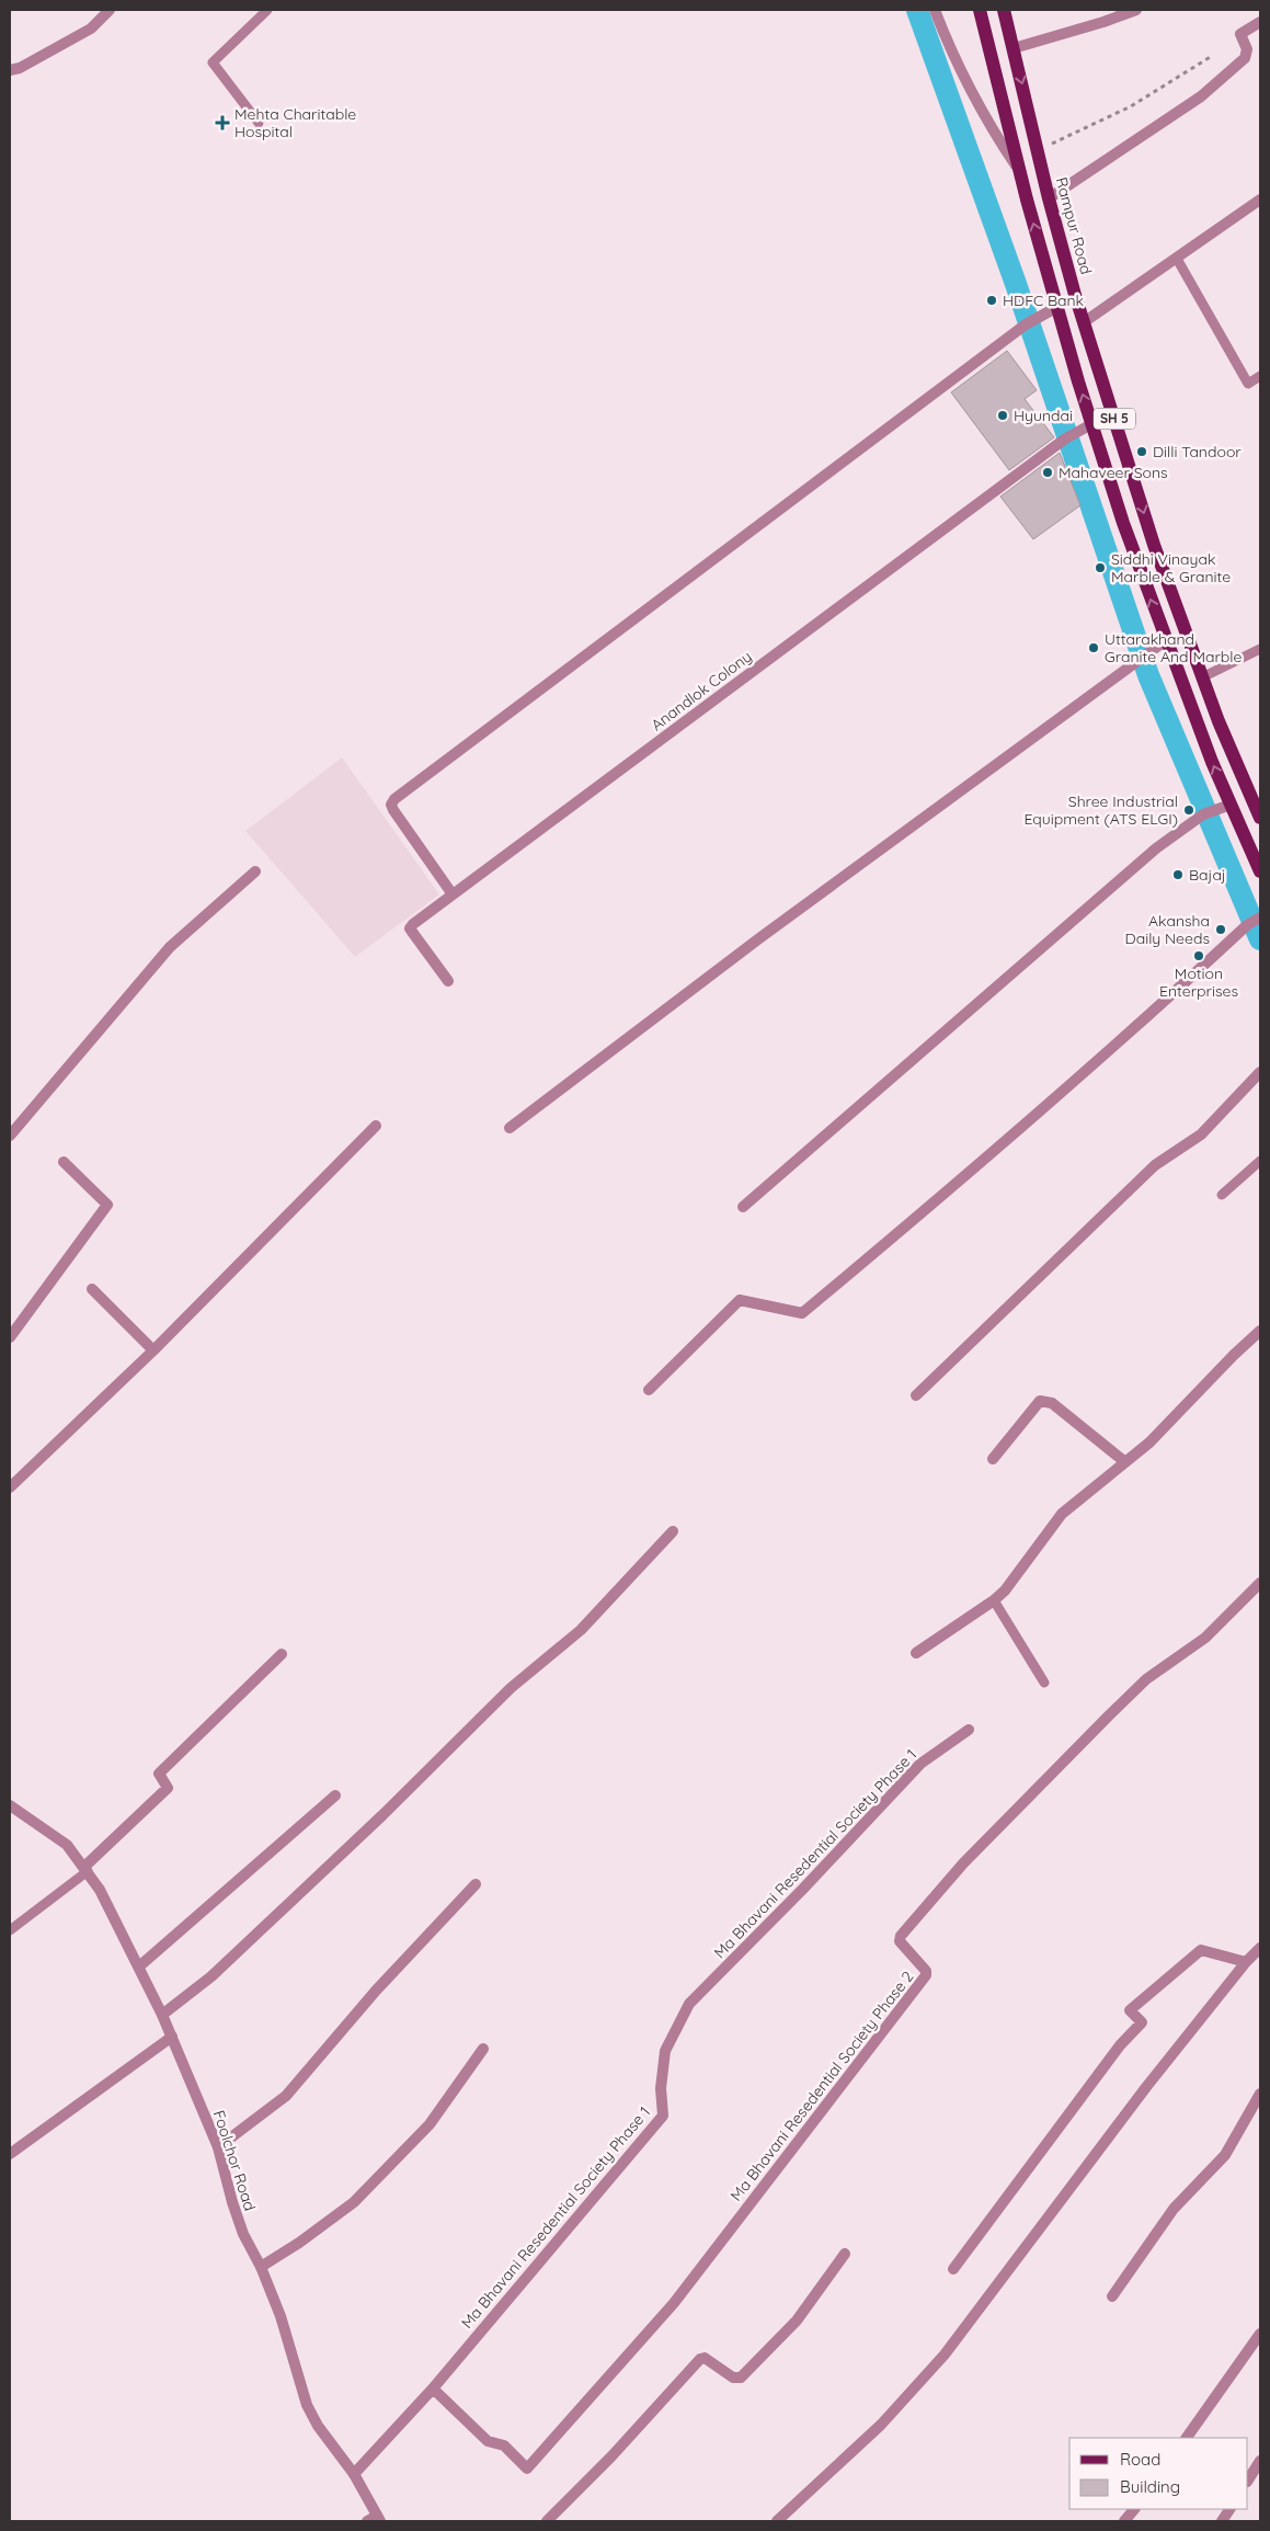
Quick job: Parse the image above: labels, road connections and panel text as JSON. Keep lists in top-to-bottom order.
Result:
{
  "streets": {
    "main road": ["Rampur Road", "SH 5"],
    "street": [
      "Anandlok Colony",
      "Ma Bhavani Resedential Society Phase 1",
      "Ma Bhavani Resedential Society Phase 2",
      "Foolchor Road"
    ]
  },
  "crossings": [
    ["Ma Bhavani Resedential Society Phase 1", "Ma Bhavani Resedential Society Phase 2"],
    ["Ma Bhavani Resedential Society Phase 1", "Foolchor Road"]
  ],
  "places": {
    "health": ["Mehta Charitable Hospital"],
    "other": [
      "HDFC Bank",
      "Hyundai",
      "Dilli Tandoor",
      "Mahaveer Sons",
      "Siddhi Vinayak Marble & Granite",
      "Uttarakhand Granite And Marble",
      "Shree Industrial Equipment (ATS ELGI)",
      "Bajaj",
      "Akansha Daily Needs",
      "Motion Enterprises"
    ]
  },
  "legend": ["Road", "Building"]
}
